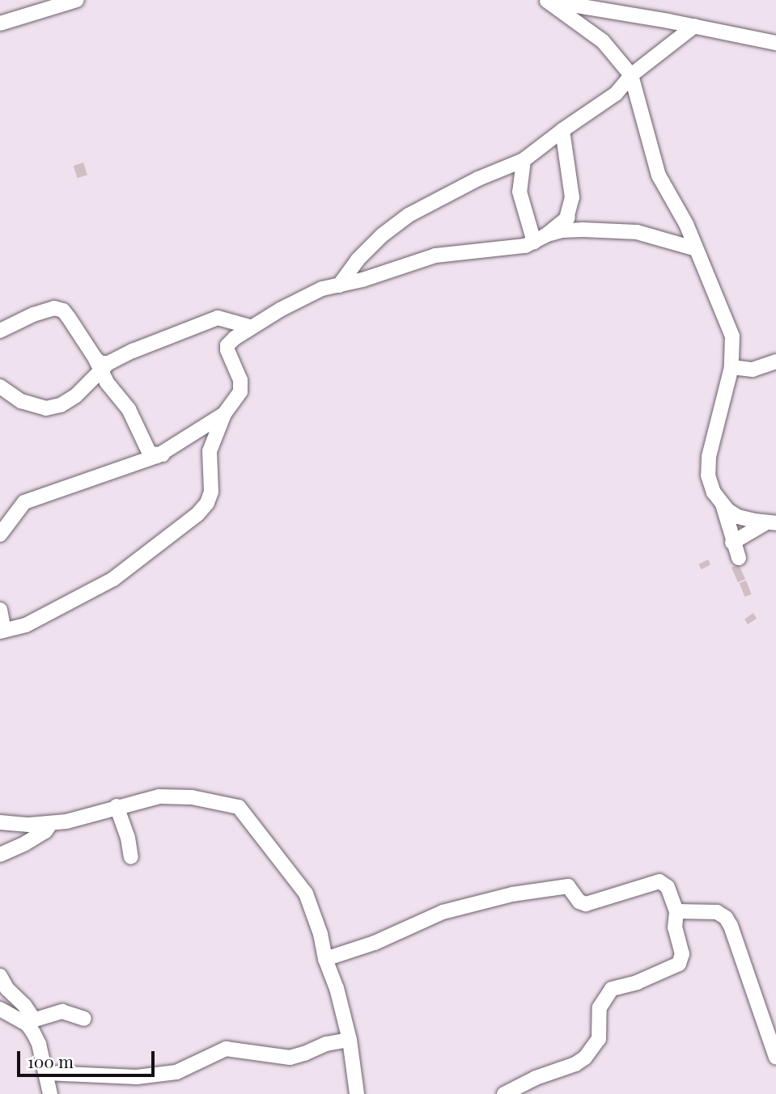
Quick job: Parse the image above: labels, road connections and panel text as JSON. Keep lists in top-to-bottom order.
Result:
{
  "scale_bar": "100 m"
}
